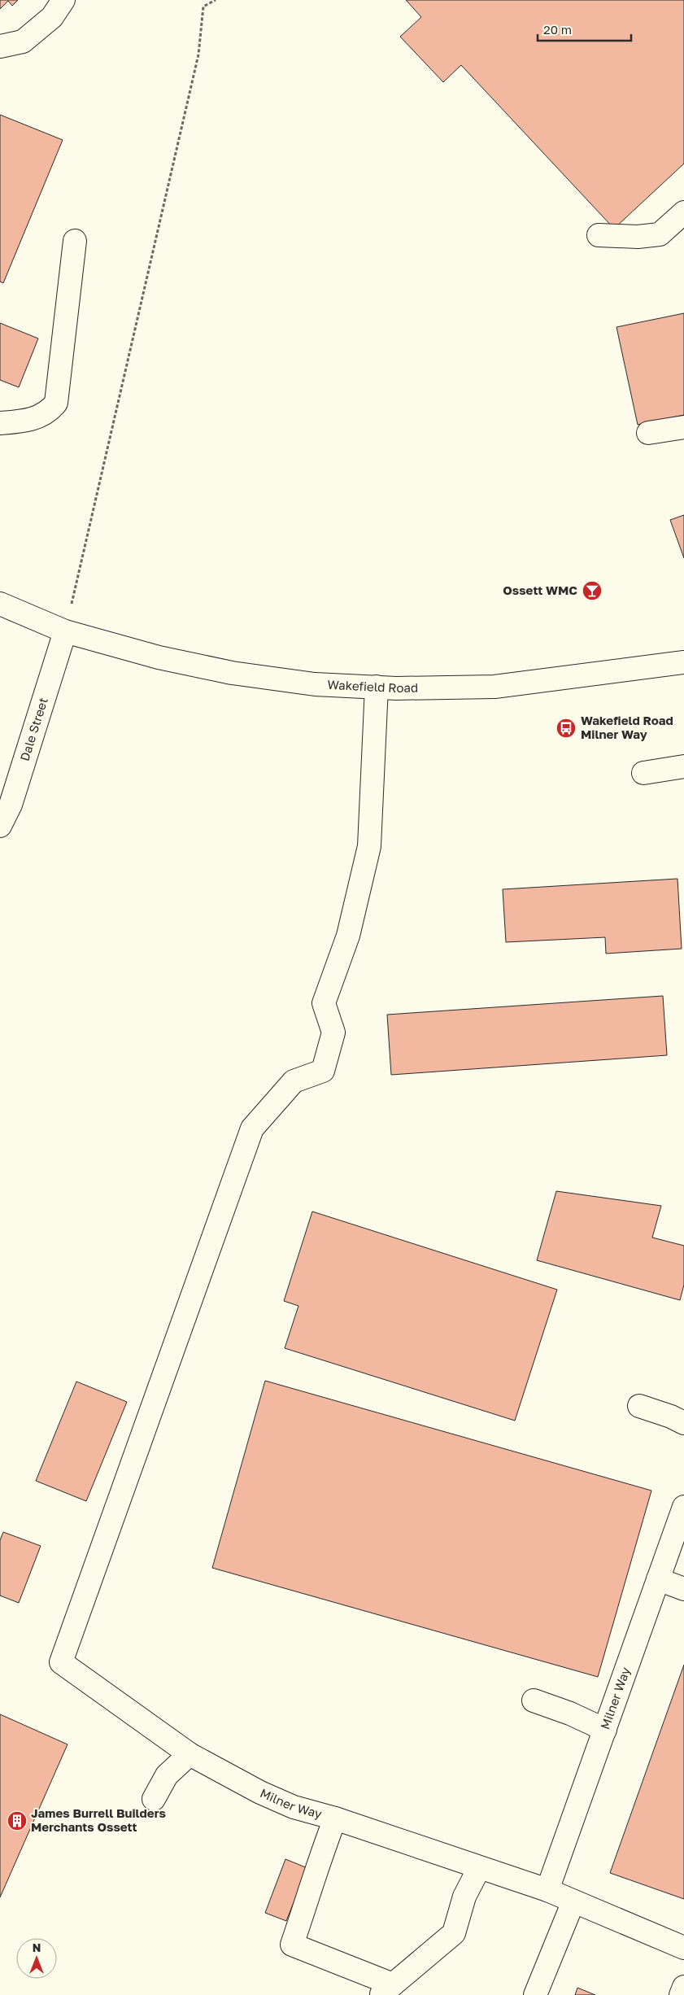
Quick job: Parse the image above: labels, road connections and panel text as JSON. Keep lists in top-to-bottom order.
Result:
{
  "streets": {
    "street": ["Wakefield Road", "Dale Street", "Milner Way"]
  },
  "crossings": [
    ["Wakefield Road", "Dale Street"],
    ["Wakefield Road", "Milner Way"]
  ],
  "places": {
    "bar": ["Ossett WMC"],
    "bus stop": ["Wakefield Road Milner Way"],
    "building": ["James Burrell Builders Merchants Ossett"]
  },
  "scale_bar": "20 m",
  "north": "top"
}
